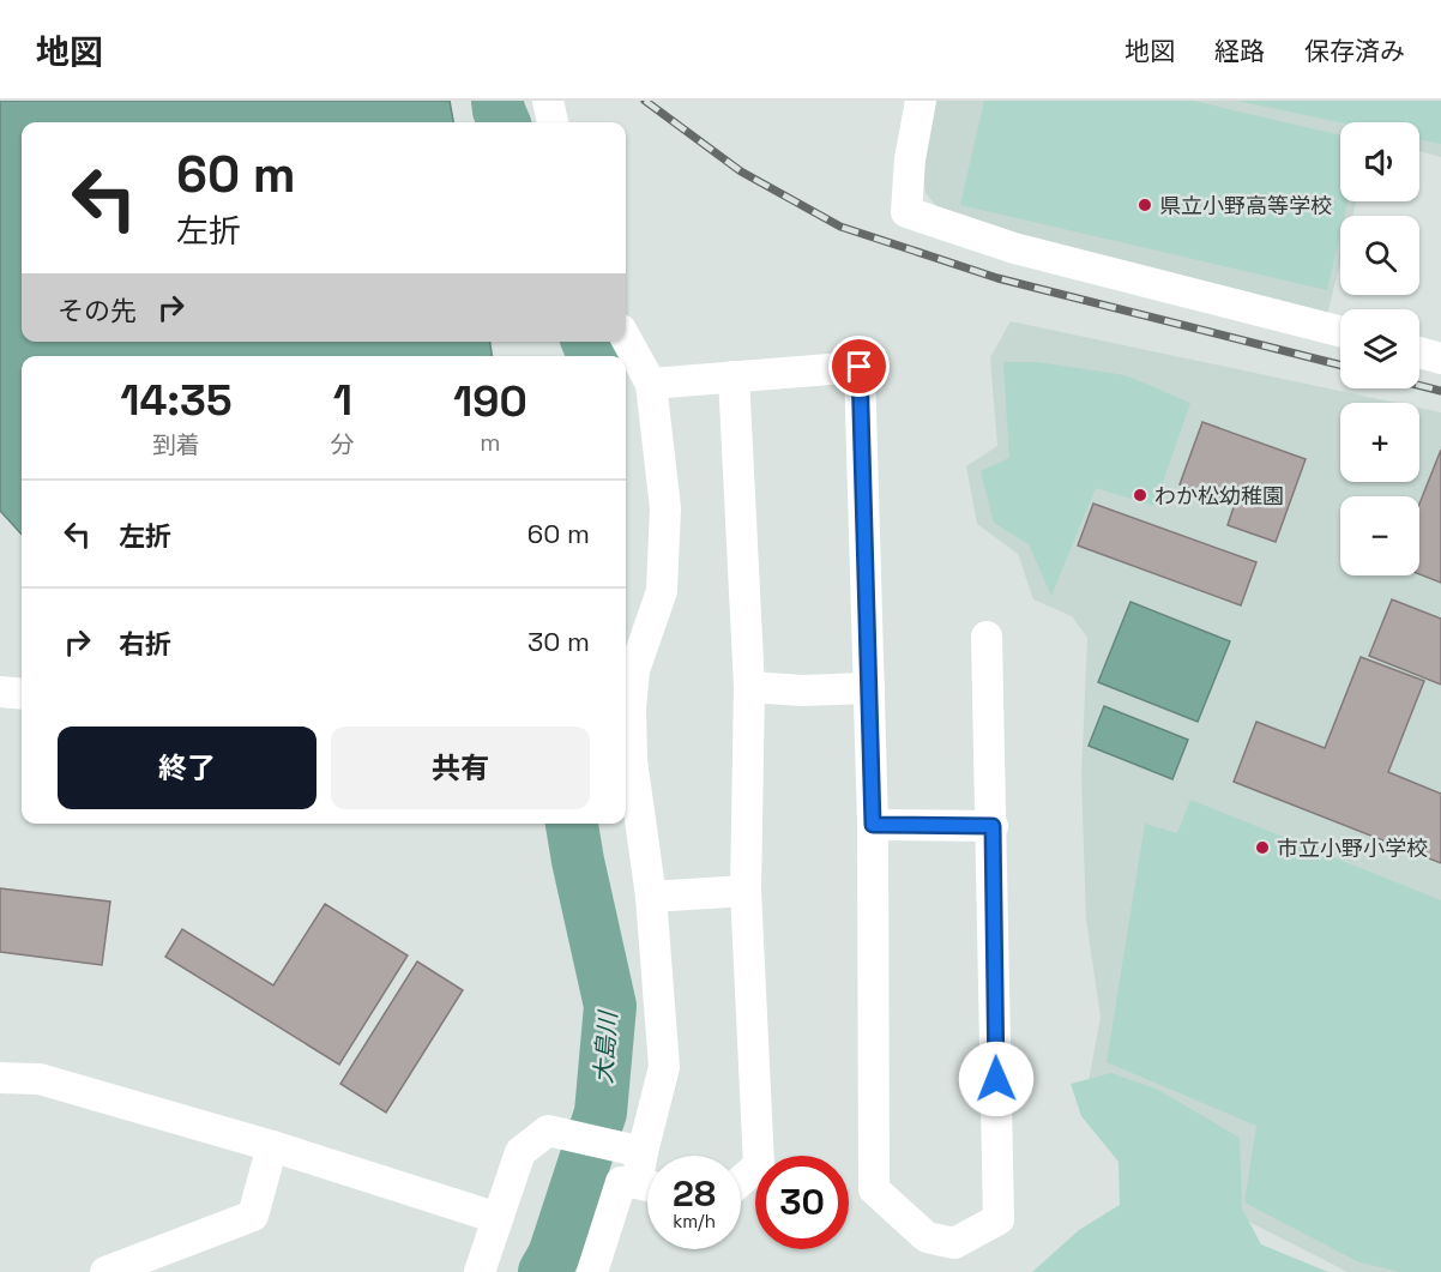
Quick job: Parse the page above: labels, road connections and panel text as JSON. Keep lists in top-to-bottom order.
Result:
{
  "water": ["大島川"],
  "places": ["県立小野高等学校", "わか松幼稚園", "市立小野小学校"],
  "page": {
    "header": "地図",
    "nav": ["地図", "経路", "保存済み"],
    "map_buttons": ["+", "−"],
    "turn": ["60 m", "左折"],
    "then": "その先",
    "eta": [
      "14:35",
      "到着",
      "1",
      "分",
      "190",
      "m"
    ],
    "list": [
      {
        "name": "左折",
        "value": "60 m"
      },
      {
        "name": "右折",
        "value": "30 m"
      }
    ],
    "buttons": ["終了", "共有"],
    "speed": "28 km/h",
    "limit": "30"
  }
}
